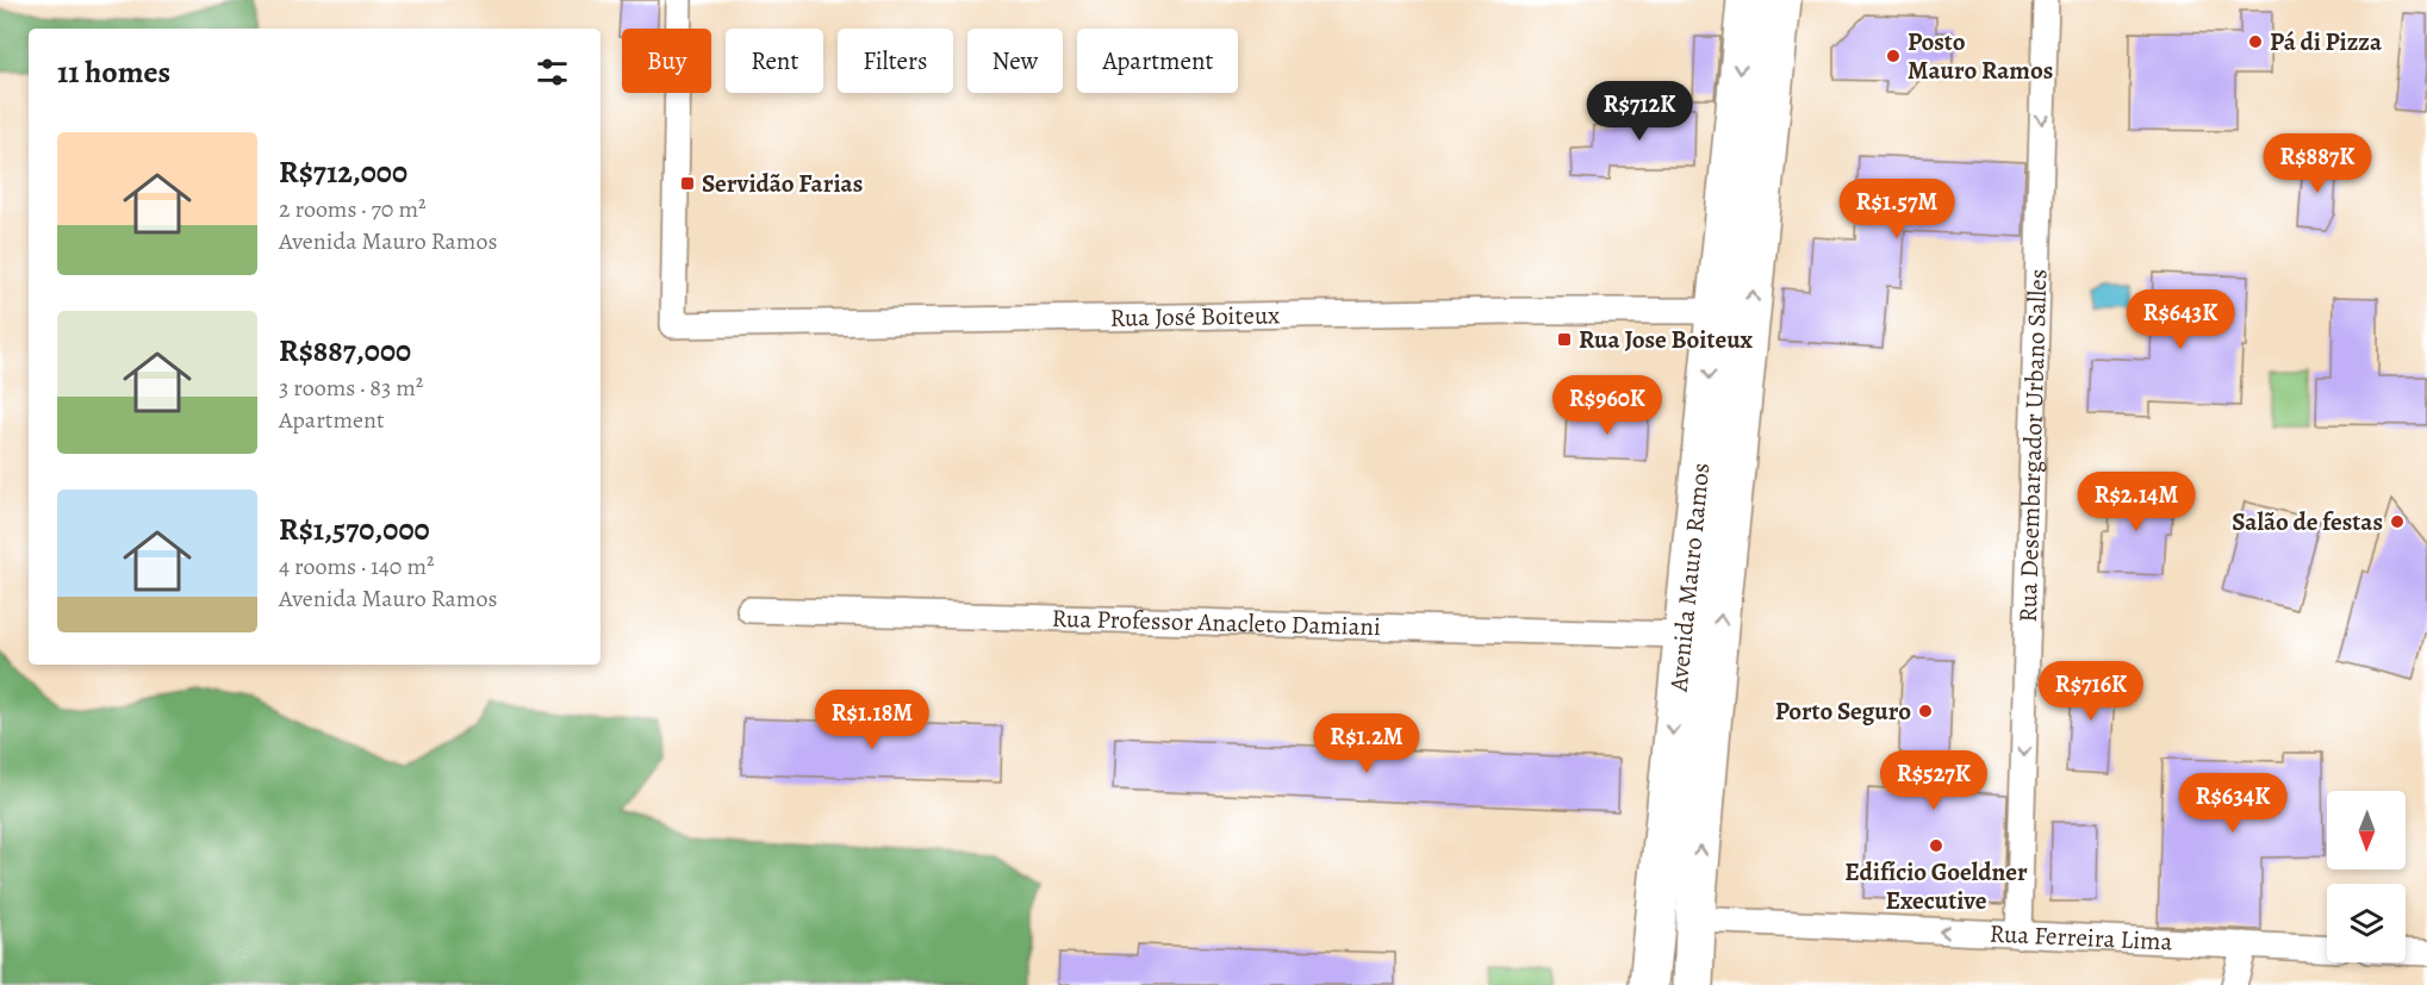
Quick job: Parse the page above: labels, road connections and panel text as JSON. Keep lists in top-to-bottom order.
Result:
{
  "streets": {
    "main road": ["Avenida Mauro Ramos"],
    "street": [
      "Rua José Boiteux",
      "Rua Desembargador Urbano Salles",
      "Rua Professor Anacleto Damiani",
      "Rua Ferreira Lima"
    ]
  },
  "crossings": [
    ["Rua José Boiteux", "Avenida Mauro Ramos"],
    ["Rua Desembargador Urbano Salles", "Rua Ferreira Lima"],
    ["Avenida Mauro Ramos", "Rua Professor Anacleto Damiani"],
    ["Avenida Mauro Ramos", "Rua Ferreira Lima"]
  ],
  "one_way": ["Rua Desembargador Urbano Salles", "Rua Ferreira Lima"],
  "places": {
    "other": [
      "Pá di Pizza",
      "Posto Mauro Ramos",
      "Salão de festas",
      "Porto Seguro",
      "Edifício Goeldner Executive"
    ],
    "transit": ["Servidão Farias", "Rua Jose Boiteux"]
  },
  "north": "bottom",
  "page": {
    "chip": [
      "Buy",
      "Rent",
      "Filters",
      "New",
      "Apartment"
    ],
    "heading": "11 homes",
    "price": [
      "R$712K",
      "R$887K",
      "R$1.57M",
      "R$643K",
      "R$960K",
      "R$2.14M",
      "R$716K",
      "R$1.18M",
      "R$1.2M",
      "R$527K",
      "R$634K"
    ],
    "list": [
      {
        "name": "R$712,000",
        "note": "2 rooms · 70 m² · Avenida Mauro Ramos"
      },
      {
        "name": "R$887,000",
        "note": "3 rooms · 83 m² · Apartment"
      },
      {
        "name": "R$1,570,000",
        "note": "4 rooms · 140 m² · Avenida Mauro Ramos"
      }
    ]
  }
}
